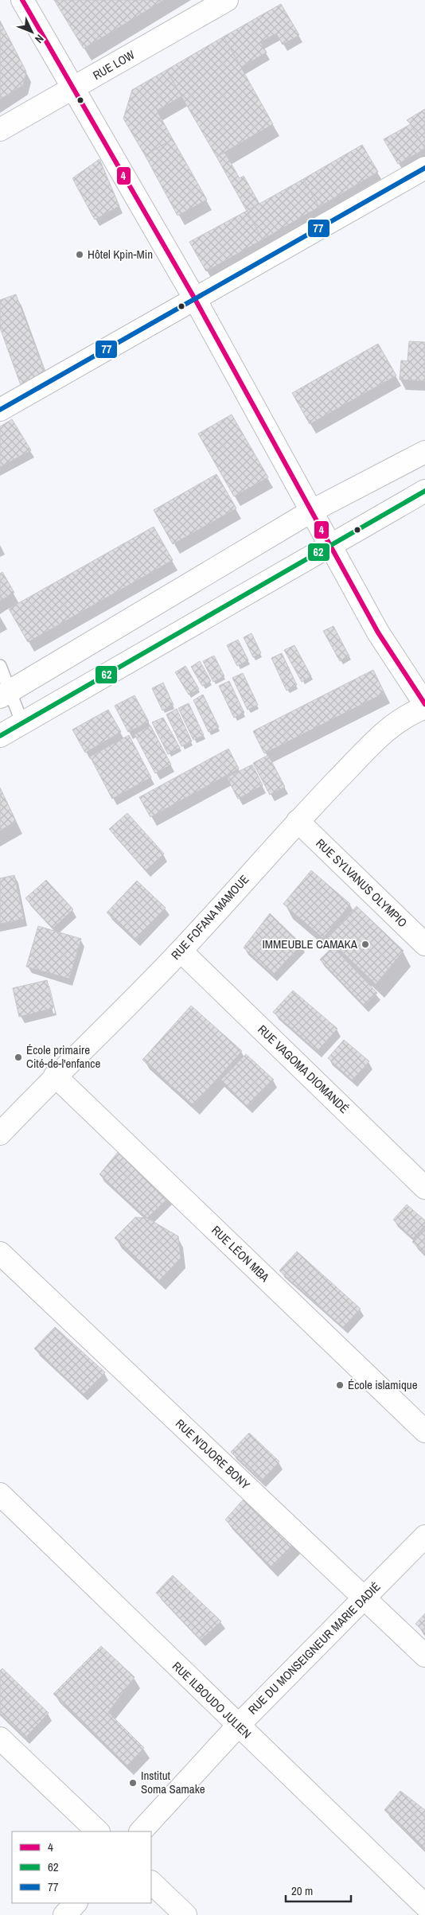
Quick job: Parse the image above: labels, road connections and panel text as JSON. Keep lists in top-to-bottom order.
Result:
{
  "streets": {
    "street": [
      "RUE LOW",
      "RUE SYLVANUS OLYMPIO",
      "RUE FOFANA MAMOUE",
      "RUE VAGOMA DIOMANDÉ",
      "RUE LÉON MBA",
      "RUE N'DJORE BONY",
      "RUE DU MONSEIGNEUR MARIE DADIÉ",
      "RUE ILBOUDO JULIEN"
    ]
  },
  "crossings": [
    ["RUE SYLVANUS OLYMPIO", "RUE FOFANA MAMOUE"],
    ["RUE FOFANA MAMOUE", "RUE VAGOMA DIOMANDÉ"],
    ["RUE FOFANA MAMOUE", "RUE LÉON MBA"],
    ["RUE N'DJORE BONY", "RUE DU MONSEIGNEUR MARIE DADIÉ"],
    ["RUE DU MONSEIGNEUR MARIE DADIÉ", "RUE ILBOUDO JULIEN"]
  ],
  "places": [
    "Hôtel Kpin-Min",
    "IMMEUBLE CAMAKA",
    "École primaire Cité-de-l'enfance",
    "École islamique",
    "Institut Soma Samake"
  ],
  "lines": ["transit line 4", "transit line 77", "transit line 62"],
  "legend": ["4", "62", "77"],
  "scale_bar": "20 m",
  "north": "bottom right"
}
